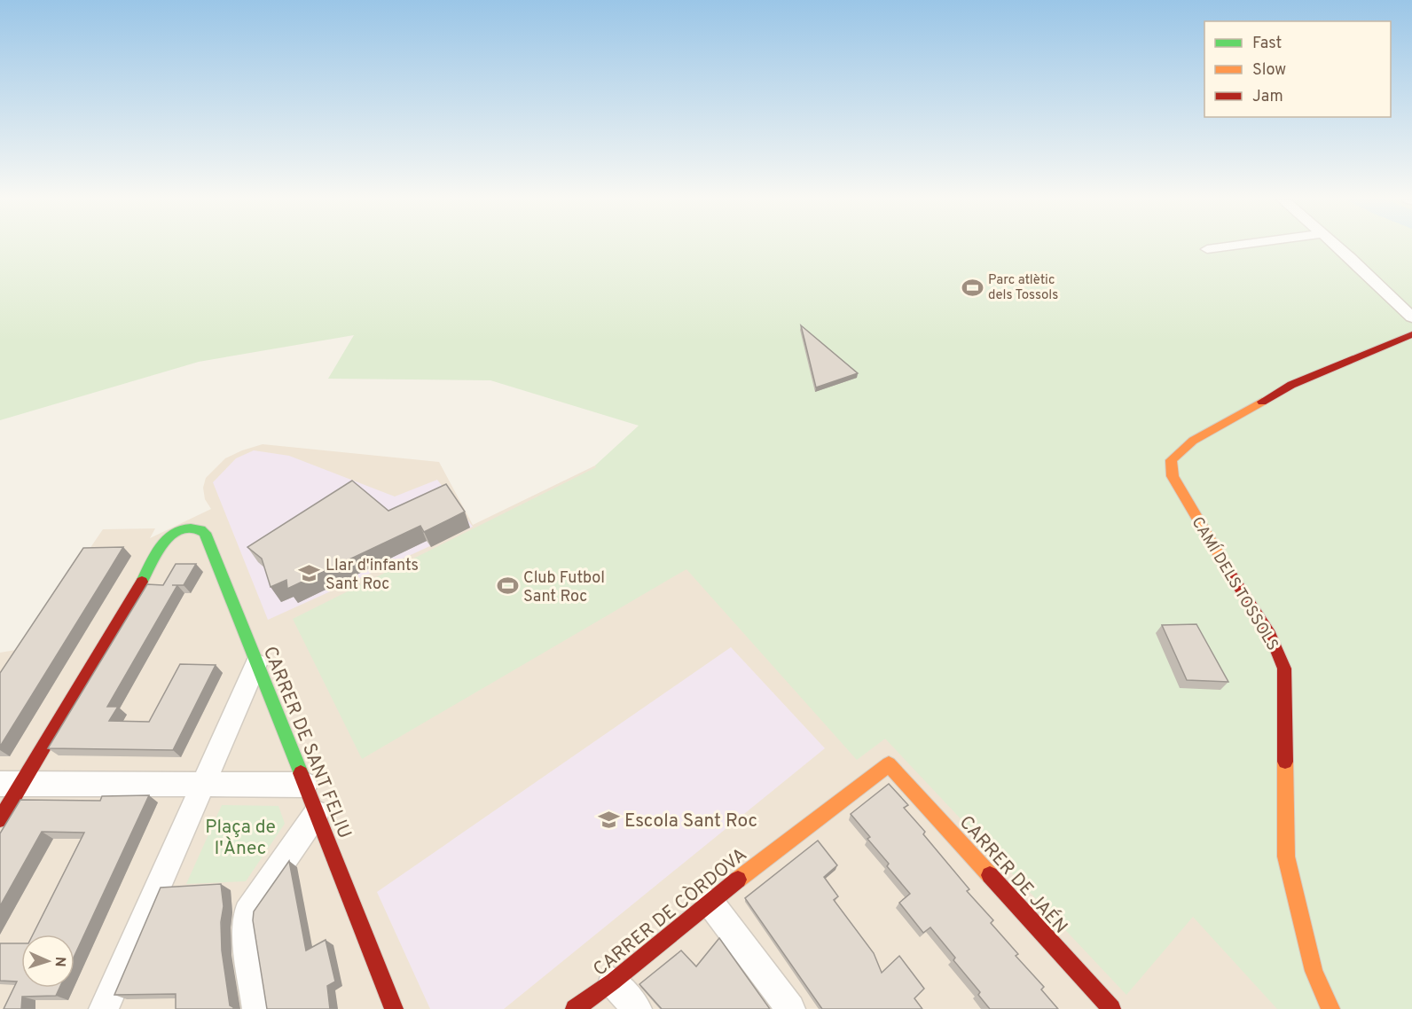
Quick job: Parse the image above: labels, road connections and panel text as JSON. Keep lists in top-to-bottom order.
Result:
{
  "streets": {
    "street": [
      "CAMÍ DELS TOSSOLS",
      "CARRER DE SANT FELIU",
      "CARRER DE JAÉN",
      "CARRER DE CÒRDOVA"
    ]
  },
  "crossings": [
    ["CARRER DE JAÉN", "CARRER DE CÒRDOVA"]
  ],
  "parks": ["Plaça de l'Ànec"],
  "places": {
    "sports": ["Parc atlètic dels Tossols", "Club Futbol Sant Roc"],
    "school or university": ["Llar d'infants Sant Roc", "Escola Sant Roc"]
  },
  "legend": ["Fast", "Slow", "Jam"],
  "north": "right"
}
